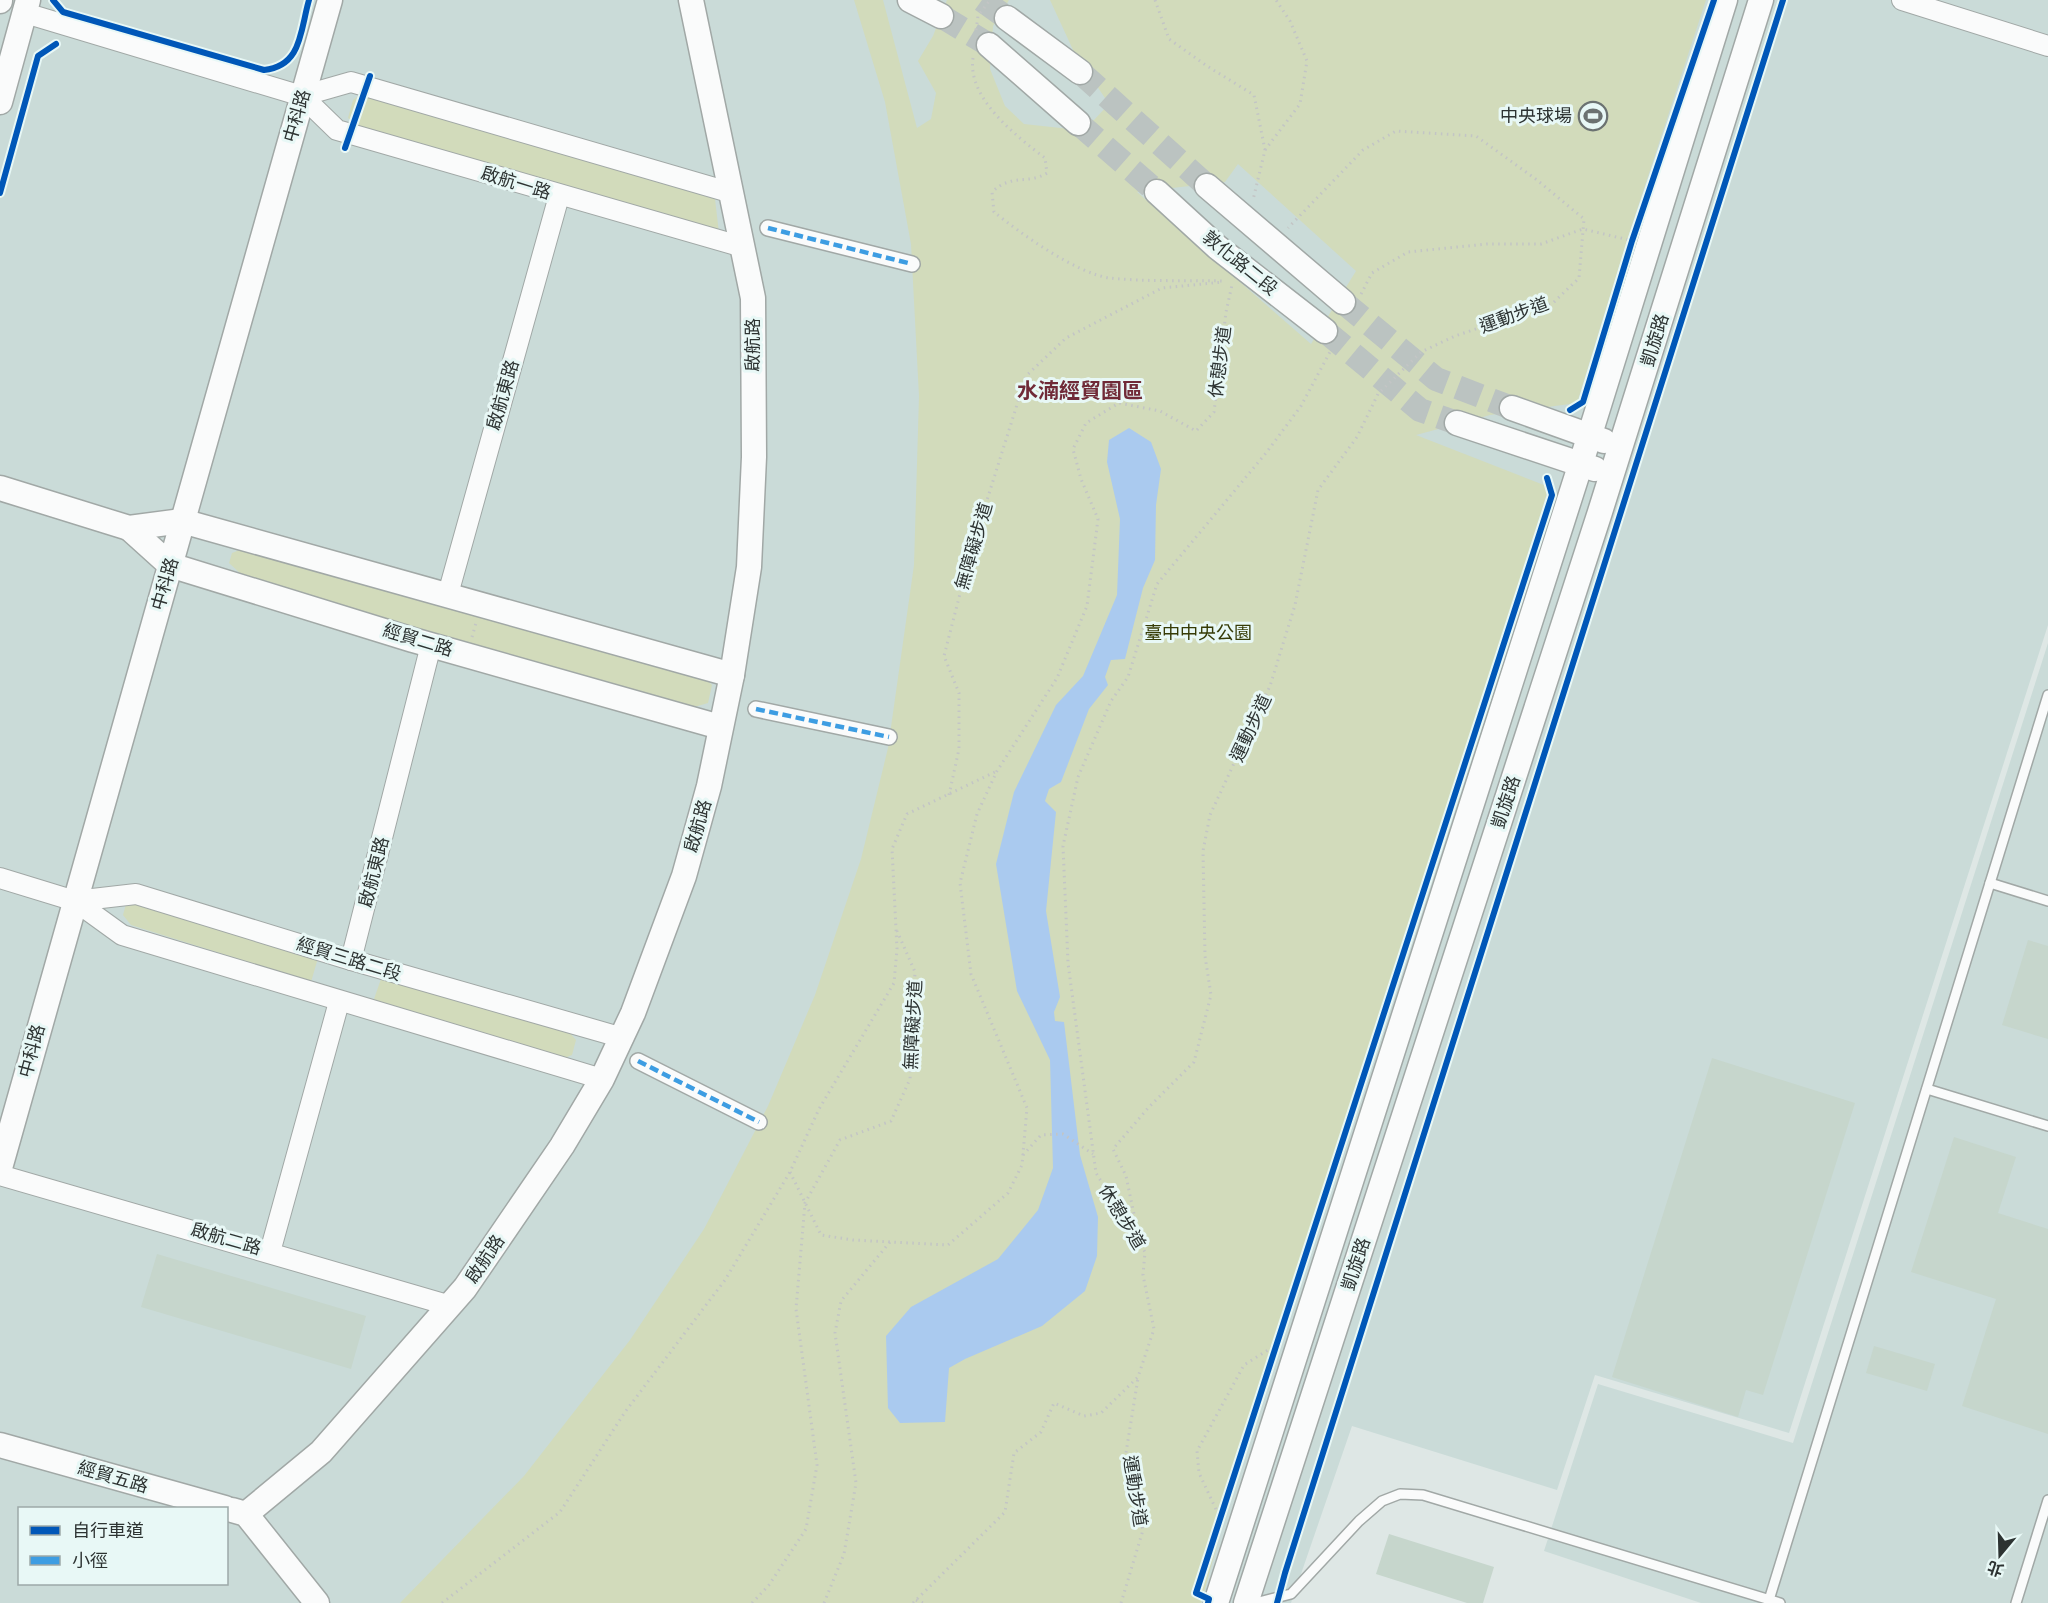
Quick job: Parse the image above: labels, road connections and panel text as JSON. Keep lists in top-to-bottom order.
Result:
{
  "streets": {
    "street": [
      "中科路",
      "啟航一路",
      "敦化路二段",
      "凱旋路",
      "啟航路",
      "啟航東路",
      "經貿二路",
      "經貿三路二段",
      "啟航二路",
      "經貿五路"
    ],
    "path": ["運動步道", "休憩步道", "無障礙步道"]
  },
  "crossings": [
    ["中科路", "啟航一路"],
    ["中科路", "經貿二路"],
    ["中科路", "經貿三路二段"],
    ["啟航一路", "啟航路"],
    ["啟航一路", "啟航東路"],
    ["敦化路二段", "休憩步道"],
    ["運動步道", "休憩步道"],
    ["啟航路", "經貿二路"],
    ["啟航路", "經貿三路二段"],
    ["啟航路", "啟航二路"],
    ["休憩步道", "無障礙步道"],
    ["啟航東路", "經貿二路"],
    ["啟航東路", "經貿三路二段"]
  ],
  "districts": ["水湳經貿園區"],
  "parks": ["臺中中央公園"],
  "places": {
    "sports": ["中央球場"]
  },
  "legend": ["自行車道", "小徑"],
  "north": "bottom"
}
